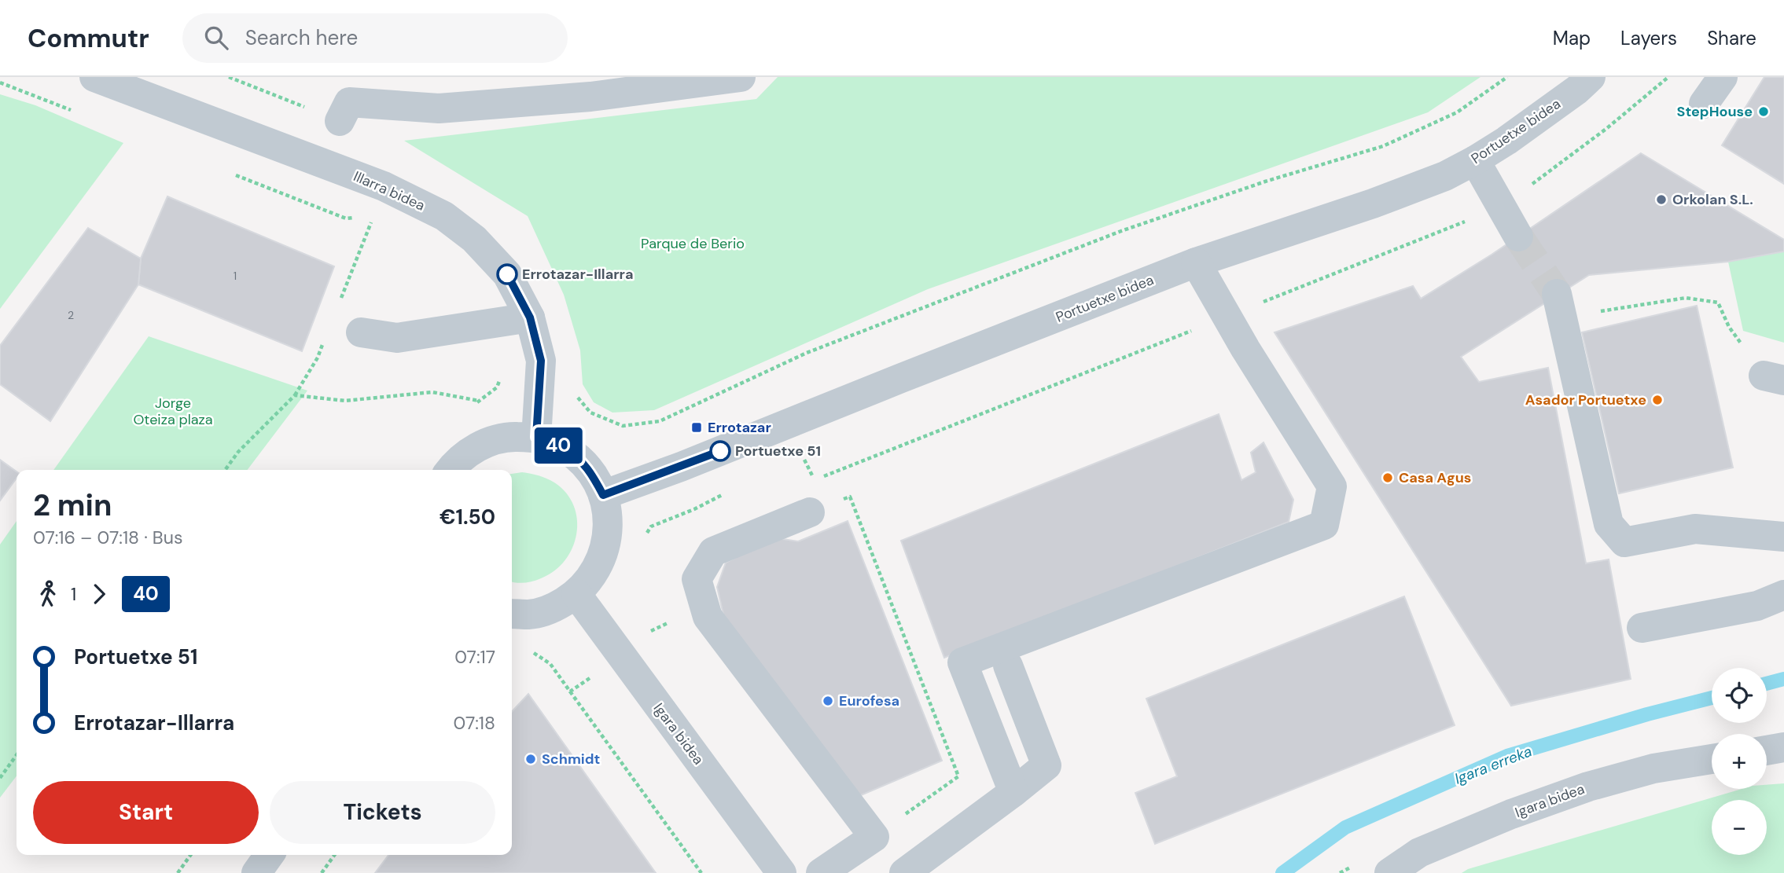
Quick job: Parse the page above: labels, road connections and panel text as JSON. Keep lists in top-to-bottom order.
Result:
{
  "streets": {
    "street": ["Portuetxe bidea", "Illarra bidea", "Igara bidea"]
  },
  "water": ["Igara erreka"],
  "parks": ["Parque de Berio", "Jorge Oteiza plaza"],
  "places": {
    "other": [
      "StepHouse",
      "Orkolan S.L.",
      "Errotazar-Illarra",
      "Asador Portuetxe",
      "Portuetxe 51",
      "Casa Agus",
      "Eurofesa",
      "Schmidt"
    ],
    "transit": ["Errotazar"]
  },
  "lines": ["bus line 40"],
  "house_numbers": ["1", "2"],
  "page": {
    "header": "Commutr",
    "search": "Search here",
    "nav": ["Map", "Layers", "Share"],
    "on_map": "40",
    "heading": ["2 min", "07:16 – 07:18 · Bus", "€1.50"],
    "legs": ["1", "40"],
    "list": [
      {
        "name": "Portuetxe 51",
        "value": "07:17"
      },
      {
        "name": "Errotazar-Illarra",
        "value": "07:18"
      }
    ],
    "map_buttons": ["+", "−"],
    "buttons": ["Start", "Tickets"]
  }
}
